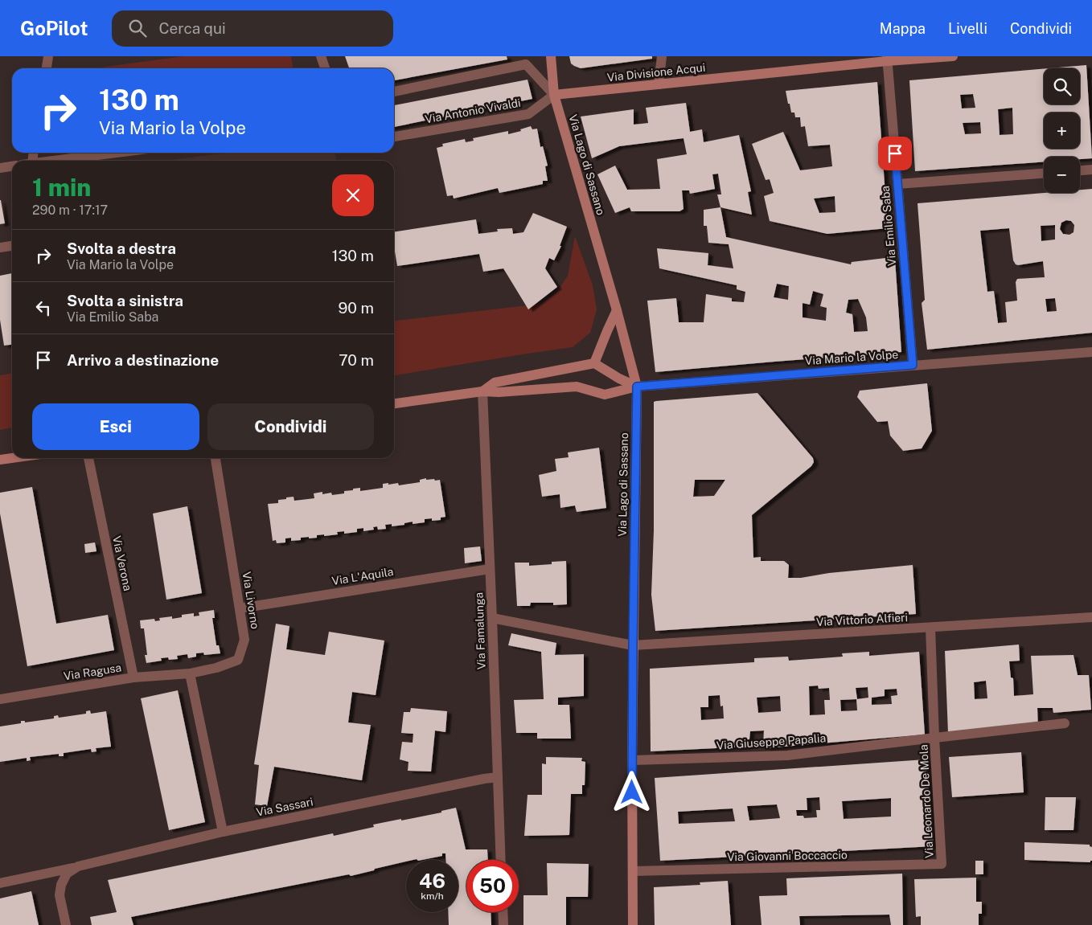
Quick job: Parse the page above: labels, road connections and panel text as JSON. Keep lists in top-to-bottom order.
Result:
{
  "streets": {
    "main road": ["Via Divisione Acqui", "Via Lago di Sassano"],
    "street": [
      "Via Antonio Vivaldi",
      "Via Emilio Saba",
      "Via Mario la Volpe",
      "Via Verona",
      "Via L'Aquila",
      "Via Livorno",
      "Via Vittorio Alfieri",
      "Via Famalunga",
      "Via Ragusa",
      "Via Giuseppe Papalia",
      "Via Leonardo De Mola",
      "Via Sassari",
      "Via Giovanni Boccaccio"
    ]
  },
  "crossings": [
    ["Via Divisione Acqui", "Via Antonio Vivaldi"],
    ["Via Divisione Acqui", "Via Lago di Sassano"],
    ["Via Divisione Acqui", "Via Emilio Saba"],
    ["Via Antonio Vivaldi", "Via Lago di Sassano"],
    ["Via Lago di Sassano", "Via Mario la Volpe"],
    ["Via Lago di Sassano", "Via Vittorio Alfieri"],
    ["Via Lago di Sassano", "Via Giuseppe Papalia"],
    ["Via Lago di Sassano", "Via Giovanni Boccaccio"],
    ["Via Emilio Saba", "Via Mario la Volpe"],
    ["Via Verona", "Via Ragusa"],
    ["Via L'Aquila", "Via Livorno"],
    ["Via L'Aquila", "Via Famalunga"],
    ["Via Livorno", "Via Ragusa"],
    ["Via Vittorio Alfieri", "Via Famalunga"],
    ["Via Famalunga", "Via Sassari"],
    ["Via Giuseppe Papalia", "Via Leonardo De Mola"],
    ["Via Leonardo De Mola", "Via Giovanni Boccaccio"]
  ],
  "page": {
    "header": "GoPilot",
    "search": "Cerca qui",
    "nav": ["Mappa", "Livelli", "Condividi"],
    "map_buttons": ["+", "−"],
    "turn": ["130 m", "Via Mario la Volpe"],
    "heading": ["1 min", "290 m · 17:17"],
    "list": [
      {
        "name": "Svolta a destra",
        "note": "Via Mario la Volpe",
        "value": "130 m"
      },
      {
        "name": "Svolta a sinistra",
        "note": "Via Emilio Saba",
        "value": "90 m"
      },
      {
        "name": "Arrivo a destinazione",
        "value": "70 m"
      }
    ],
    "buttons": ["Esci", "Condividi"],
    "speed": "46 km/h",
    "limit": "50"
  }
}
